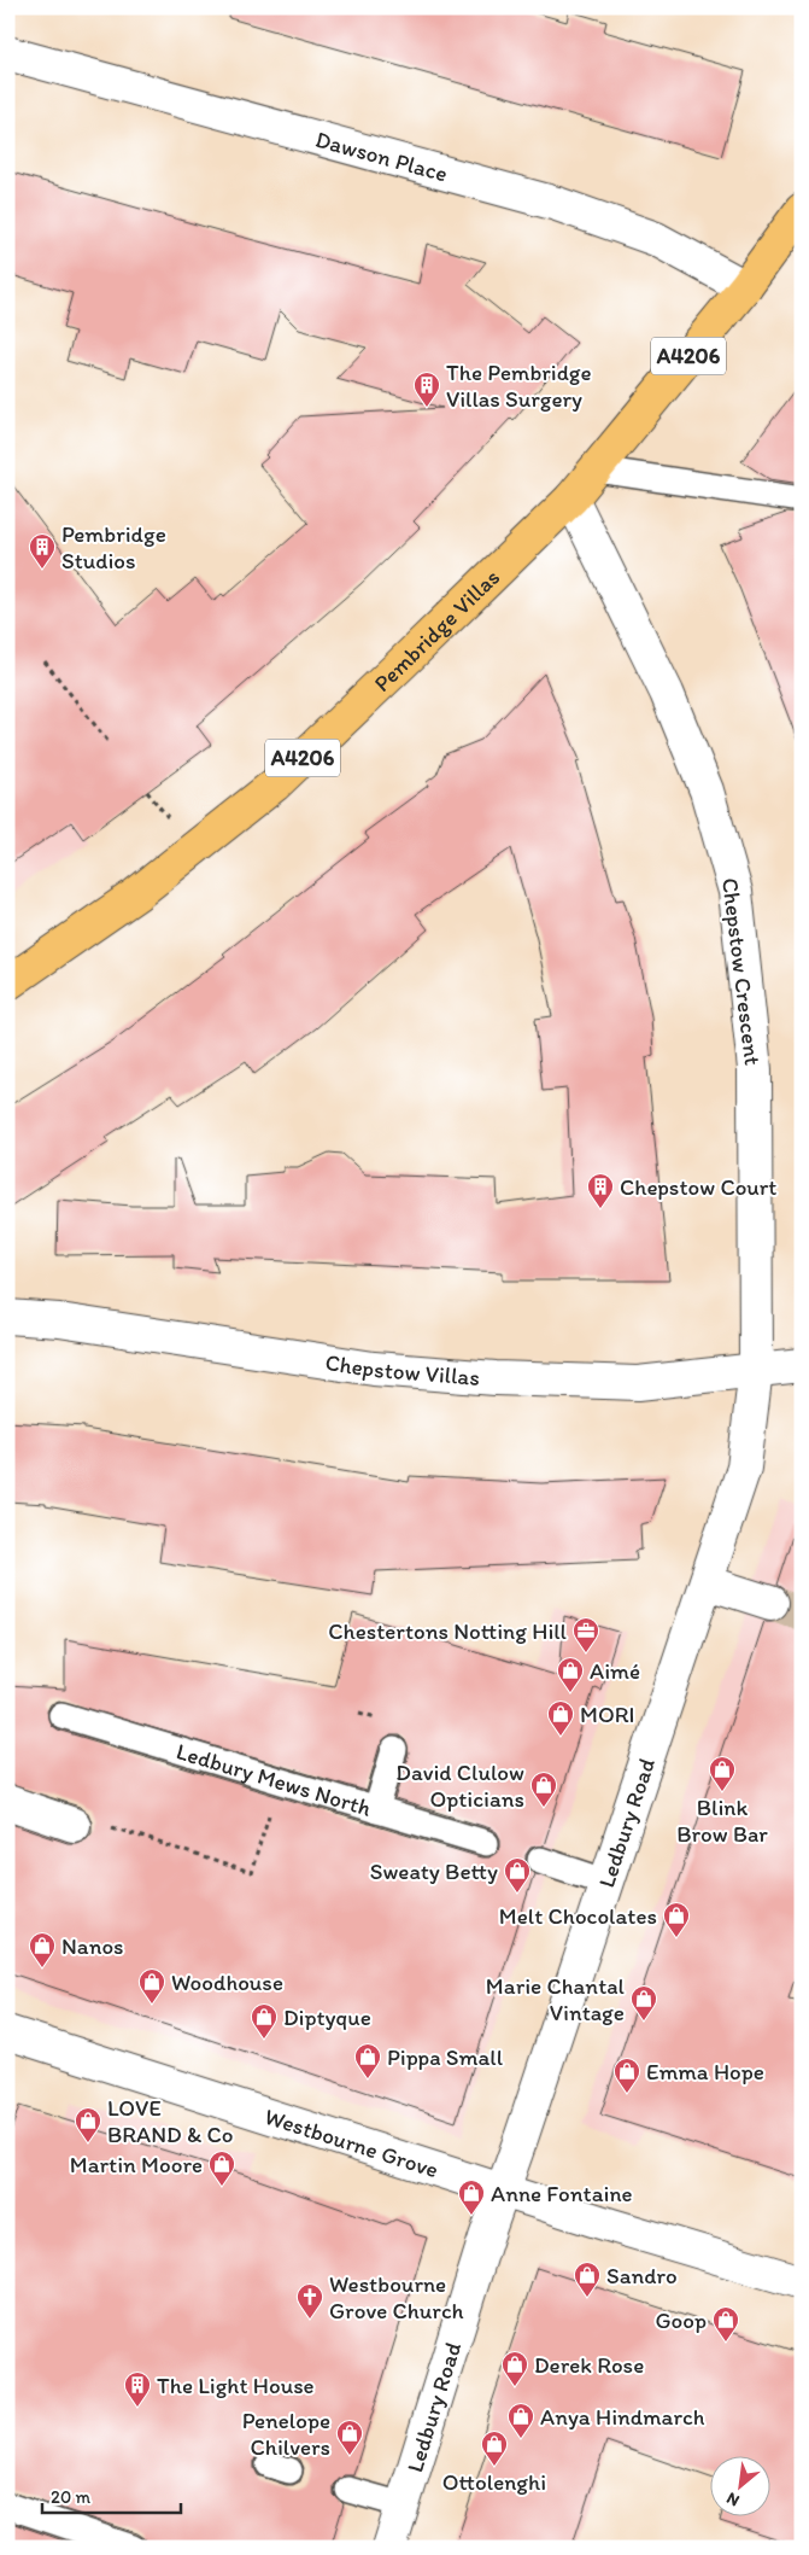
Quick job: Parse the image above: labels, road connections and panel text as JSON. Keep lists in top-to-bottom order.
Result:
{
  "streets": {
    "main road": ["A4206", "Pembridge Villas"],
    "street": [
      "Dawson Place",
      "Chepstow Crescent",
      "Chepstow Villas",
      "Ledbury Road",
      "Westbourne Grove"
    ],
    "lane": ["Ledbury Mews North"]
  },
  "crossings": [
    ["Dawson Place", "Pembridge Villas"],
    ["Pembridge Villas", "Chepstow Crescent"],
    ["Chepstow Crescent", "Chepstow Villas"],
    ["Chepstow Crescent", "Ledbury Road"],
    ["Chepstow Villas", "Ledbury Road"],
    ["Ledbury Road", "Westbourne Grove"]
  ],
  "places": {
    "building": [
      "The Pembridge Villas Surgery",
      "Pembridge Studios",
      "Chepstow Court",
      "The Light House"
    ],
    "office": ["Chestertons Notting Hill"],
    "shop": [
      "Aimé",
      "MORI",
      "Blink Brow Bar",
      "David Clulow Opticians",
      "Sweaty Betty",
      "Melt Chocolates",
      "Nanos",
      "Woodhouse",
      "Marie Chantal Vintage",
      "Diptyque",
      "Pippa Small",
      "Emma Hope",
      "LOVE BRAND & Co",
      "Martin Moore",
      "Anne Fontaine",
      "Sandro",
      "Goop",
      "Derek Rose",
      "Anya Hindmarch",
      "Penelope Chilvers",
      "Ottolenghi"
    ],
    "church": ["Westbourne Grove Church"]
  },
  "scale_bar": "20 m",
  "north": "bottom left"
}
